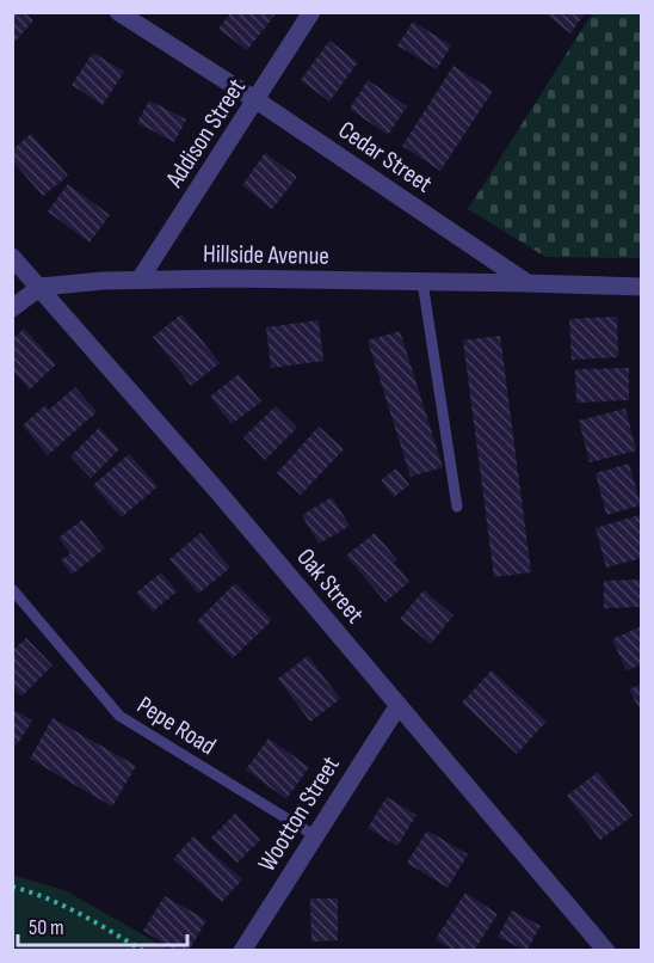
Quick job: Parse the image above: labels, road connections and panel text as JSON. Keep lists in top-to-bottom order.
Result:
{
  "streets": {
    "street": [
      "Addison Street",
      "Cedar Street",
      "Hillside Avenue",
      "Oak Street",
      "Wootton Street"
    ],
    "lane": ["Pepe Road"]
  },
  "crossings": [
    ["Addison Street", "Cedar Street"],
    ["Addison Street", "Hillside Avenue"],
    ["Cedar Street", "Hillside Avenue"],
    ["Hillside Avenue", "Oak Street"],
    ["Oak Street", "Wootton Street"],
    ["Pepe Road", "Wootton Street"]
  ],
  "scale_bar": "50 m"
}
